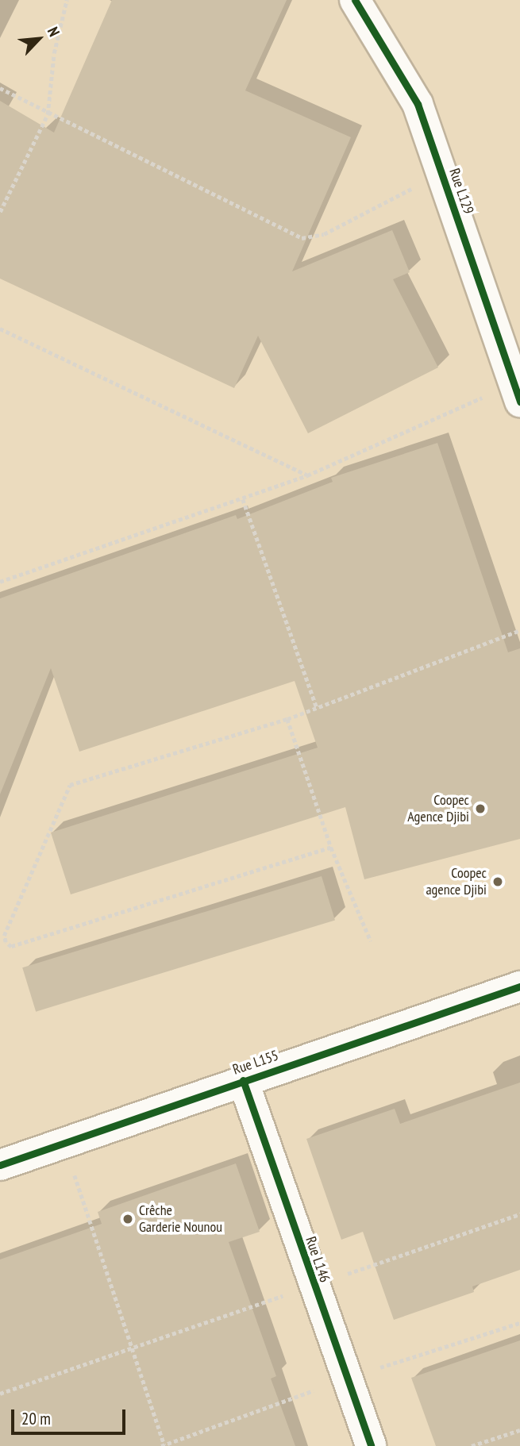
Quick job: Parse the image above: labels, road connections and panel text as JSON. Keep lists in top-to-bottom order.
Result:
{
  "streets": {
    "street": ["Rue L129", "Rue L155", "Rue L146"]
  },
  "crossings": [
    ["Rue L155", "Rue L146"]
  ],
  "places": ["Coopec Agence Djibi", "Coopec agence Djibi", "Crêche Garderie Nounou"],
  "scale_bar": "20 m",
  "north": "top right"
}
